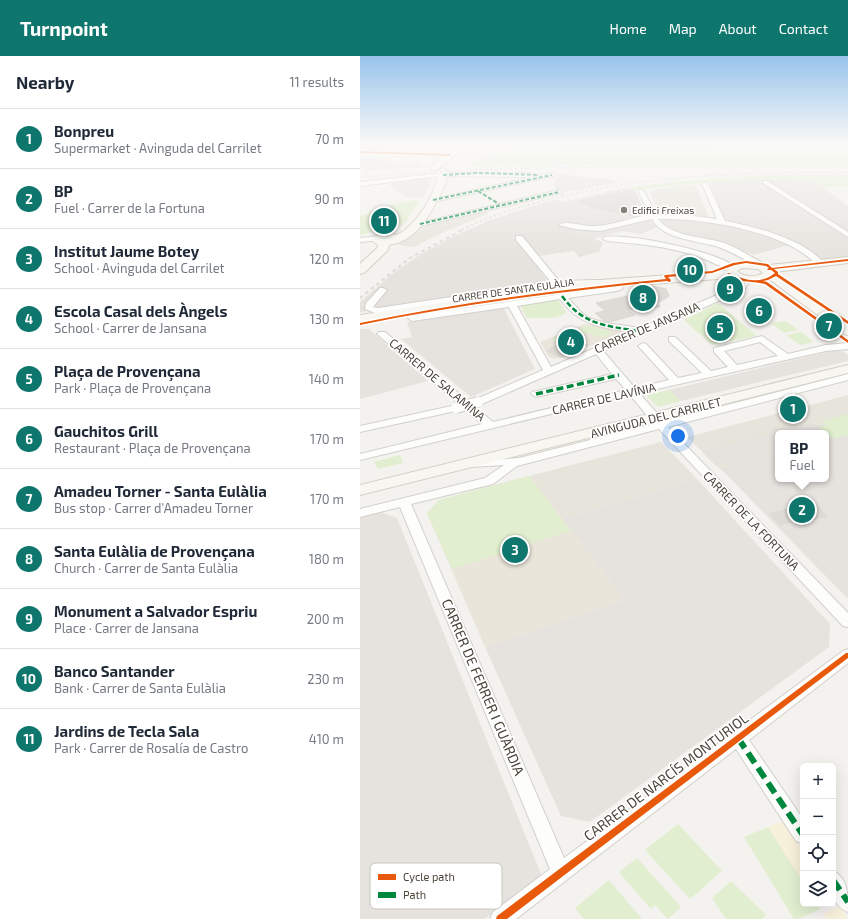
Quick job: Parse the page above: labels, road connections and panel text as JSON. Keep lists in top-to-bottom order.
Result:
{
  "streets": {
    "street": [
      "CARRER DE SANTA EULÀLIA",
      "CARRER DE JANSANA",
      "CARRER DE SALAMINA",
      "CARRER DE LAVÍNIA",
      "AVINGUDA DEL CARRILET",
      "CARRER DE LA FORTUNA",
      "CARRER DE FERRER I GUÀRDIA",
      "CARRER DE NARCÍS MONTURIOL"
    ]
  },
  "crossings": [
    ["CARRER DE SANTA EULÀLIA", "CARRER DE JANSANA"],
    ["CARRER DE JANSANA", "CARRER DE LA FORTUNA"],
    ["CARRER DE SALAMINA", "CARRER DE LAVÍNIA"],
    ["CARRER DE LAVÍNIA", "CARRER DE LA FORTUNA"],
    ["AVINGUDA DEL CARRILET", "CARRER DE LA FORTUNA"],
    ["AVINGUDA DEL CARRILET", "CARRER DE FERRER I GUÀRDIA"],
    ["CARRER DE FERRER I GUÀRDIA", "CARRER DE NARCÍS MONTURIOL"]
  ],
  "places": ["Edifici Freixas"],
  "legend": ["Cycle path", "Path"],
  "page": {
    "header": "Turnpoint",
    "nav": [
      "Home",
      "Map",
      "About",
      "Contact"
    ],
    "heading": ["Nearby", "11 results"],
    "list": [
      {
        "mark": "1",
        "name": "Bonpreu",
        "note": "Supermarket · Avinguda del Carrilet",
        "value": "70 m"
      },
      {
        "mark": "2",
        "name": "BP",
        "note": "Fuel · Carrer de la Fortuna",
        "value": "90 m"
      },
      {
        "mark": "3",
        "name": "Institut Jaume Botey",
        "note": "School · Avinguda del Carrilet",
        "value": "120 m"
      },
      {
        "mark": "4",
        "name": "Escola Casal dels Àngels",
        "note": "School · Carrer de Jansana",
        "value": "130 m"
      },
      {
        "mark": "5",
        "name": "Plaça de Provençana",
        "note": "Park · Plaça de Provençana",
        "value": "140 m"
      },
      {
        "mark": "6",
        "name": "Gauchitos Grill",
        "note": "Restaurant · Plaça de Provençana",
        "value": "170 m"
      },
      {
        "mark": "7",
        "name": "Amadeu Torner - Santa Eulàlia",
        "note": "Bus stop · Carrer d'Amadeu Torner",
        "value": "170 m"
      },
      {
        "mark": "8",
        "name": "Santa Eulàlia de Provençana",
        "note": "Church · Carrer de Santa Eulàlia",
        "value": "180 m"
      },
      {
        "mark": "9",
        "name": "Monument a Salvador Espriu",
        "note": "Place · Carrer de Jansana",
        "value": "200 m"
      },
      {
        "mark": "10",
        "name": "Banco Santander",
        "note": "Bank · Carrer de Santa Eulàlia",
        "value": "230 m"
      },
      {
        "mark": "11",
        "name": "Jardins de Tecla Sala",
        "note": "Park · Carrer de Rosalía de Castro",
        "value": "410 m"
      }
    ],
    "pins": [
      "11",
      "10",
      "9",
      "8",
      "6",
      "7",
      "5",
      "4",
      "1",
      "2",
      "3"
    ],
    "popup": ["BP", "Fuel"],
    "map_buttons": ["+", "−"]
  }
}
